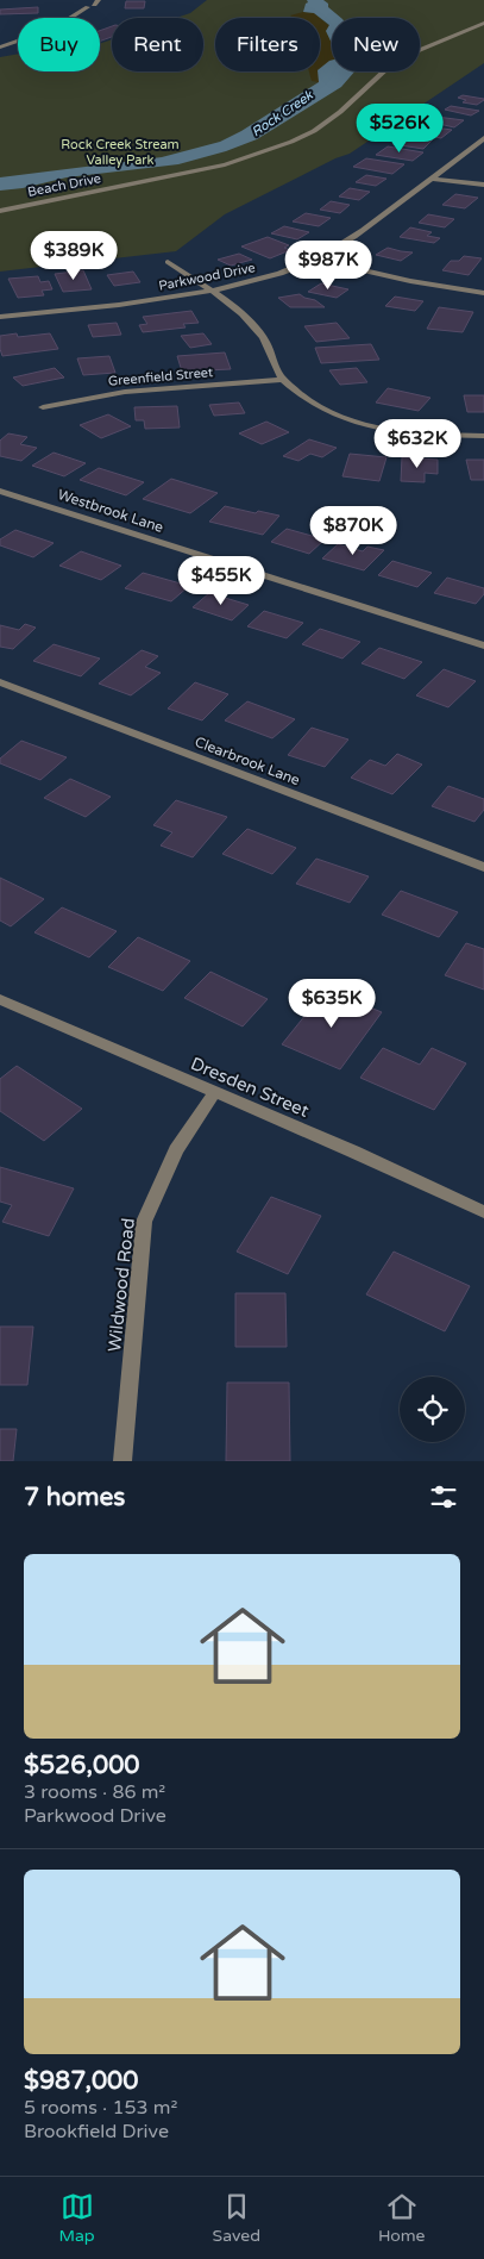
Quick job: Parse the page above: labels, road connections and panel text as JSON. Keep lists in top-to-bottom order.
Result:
{
  "streets": {
    "street": [
      "Beach Drive",
      "Parkwood Drive",
      "Greenfield Street",
      "Westbrook Lane",
      "Clearbrook Lane",
      "Dresden Street",
      "Wildwood Road"
    ]
  },
  "crossings": [
    ["Dresden Street", "Wildwood Road"]
  ],
  "water": ["Rock Creek"],
  "parks": ["Rock Creek Stream Valley Park"],
  "page": {
    "chip": [
      "Buy",
      "Rent",
      "Filters",
      "New"
    ],
    "price": [
      "$526K",
      "$389K",
      "$987K",
      "$632K",
      "$870K",
      "$455K",
      "$635K"
    ],
    "heading": "7 homes",
    "list": [
      {
        "name": "$526,000",
        "note": "3 rooms · 86 m² · Parkwood Drive"
      },
      {
        "name": "$987,000",
        "note": "5 rooms · 153 m² · Brookfield Drive"
      }
    ],
    "tabs": ["Map", "Saved", "Home"]
  }
}
